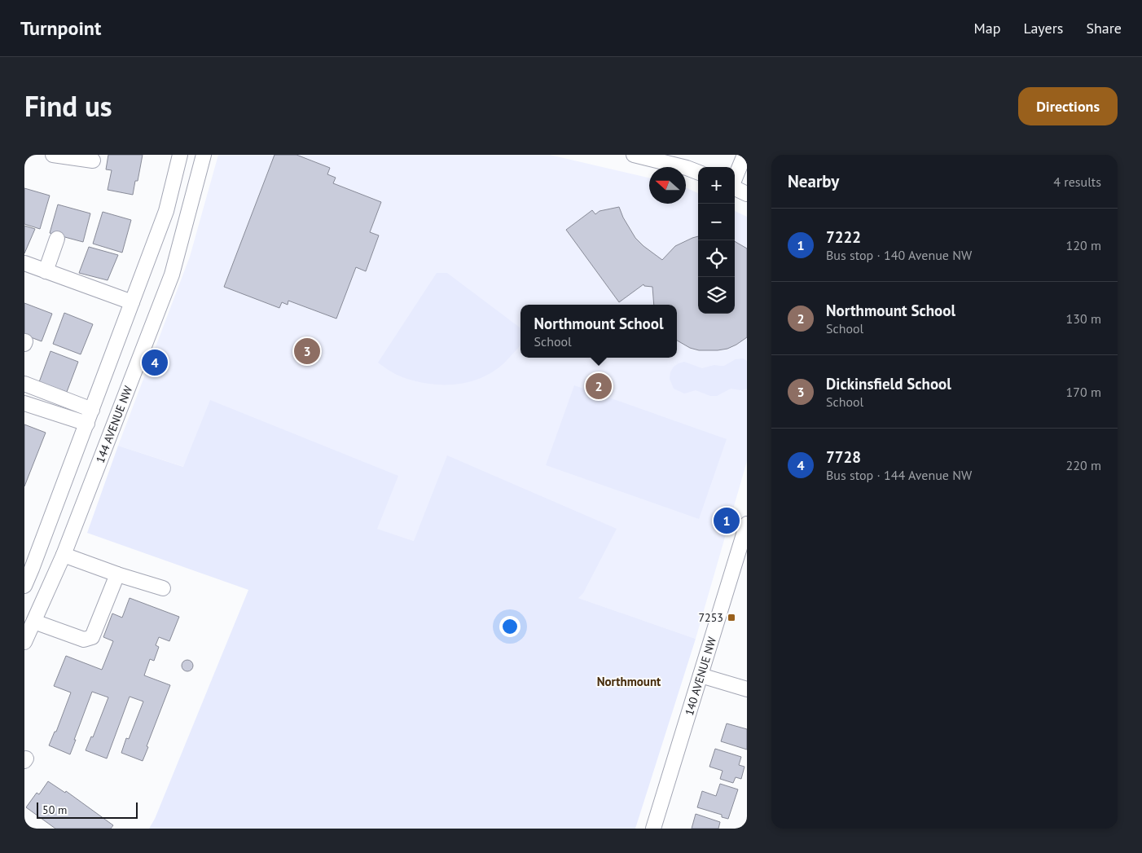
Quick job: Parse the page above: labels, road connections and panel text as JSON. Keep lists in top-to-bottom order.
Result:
{
  "streets": {
    "street": ["144 AVENUE NW", "140 AVENUE NW"]
  },
  "districts": ["Northmount"],
  "places": {
    "transit": ["7253"]
  },
  "scale_bar": "50 m",
  "north": "left",
  "page": {
    "header": "Turnpoint",
    "nav": ["Map", "Layers", "Share"],
    "title": "Find us",
    "buttons": "Directions",
    "heading": ["Nearby", "4 results"],
    "map_buttons": ["+", "−"],
    "list": [
      {
        "mark": "1",
        "name": "7222",
        "note": "Bus stop · 140 Avenue NW",
        "value": "120 m"
      },
      {
        "mark": "2",
        "name": "Northmount School",
        "note": "School",
        "value": "130 m"
      },
      {
        "mark": "3",
        "name": "Dickinsfield School",
        "note": "School",
        "value": "170 m"
      },
      {
        "mark": "4",
        "name": "7728",
        "note": "Bus stop · 144 Avenue NW",
        "value": "220 m"
      }
    ],
    "popup": ["Northmount School", "School"],
    "pins": [
      "3",
      "4",
      "2",
      "1"
    ],
    "scale": "50 m"
  }
}
